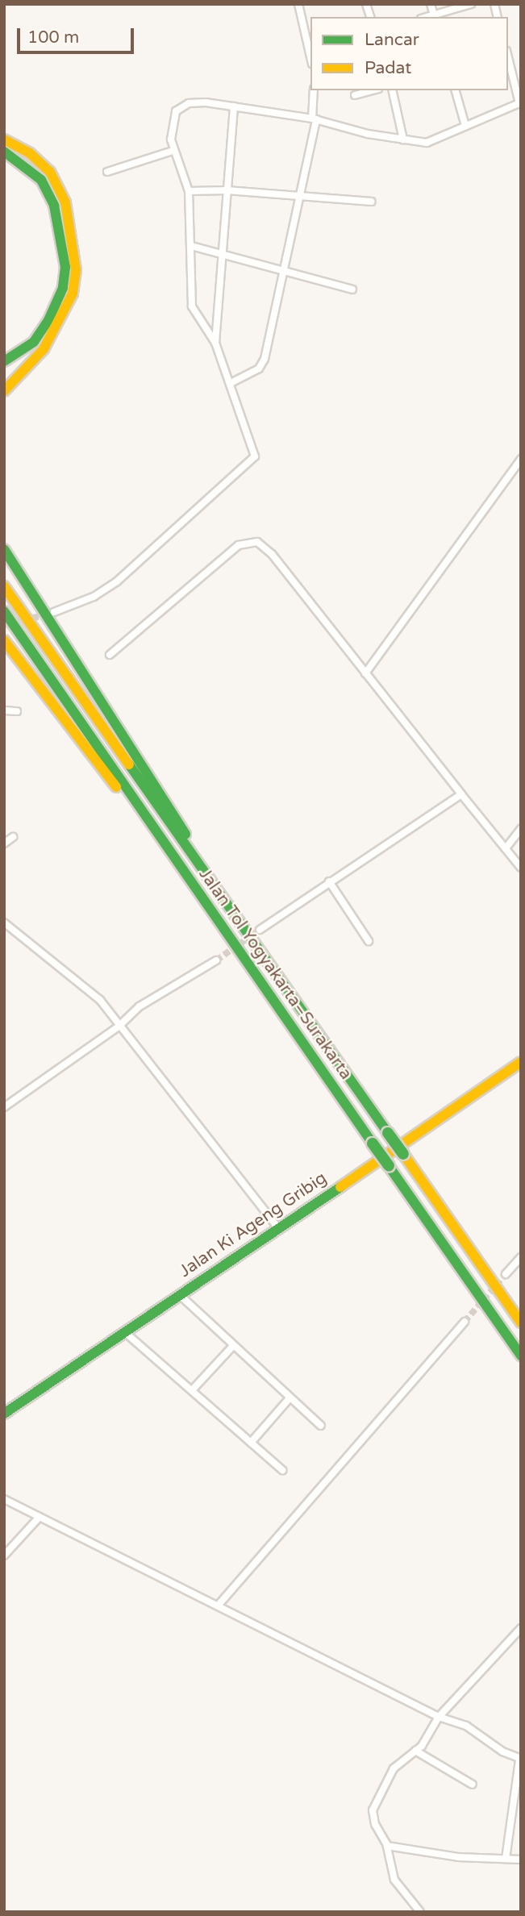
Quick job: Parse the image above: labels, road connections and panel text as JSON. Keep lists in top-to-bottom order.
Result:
{
  "streets": {
    "main road": ["Jalan Tol Yogyakarta–Surakarta", "Jalan Ki Ageng Gribig"]
  },
  "legend": ["Lancar", "Padat"],
  "scale_bar": "100 m"
}
